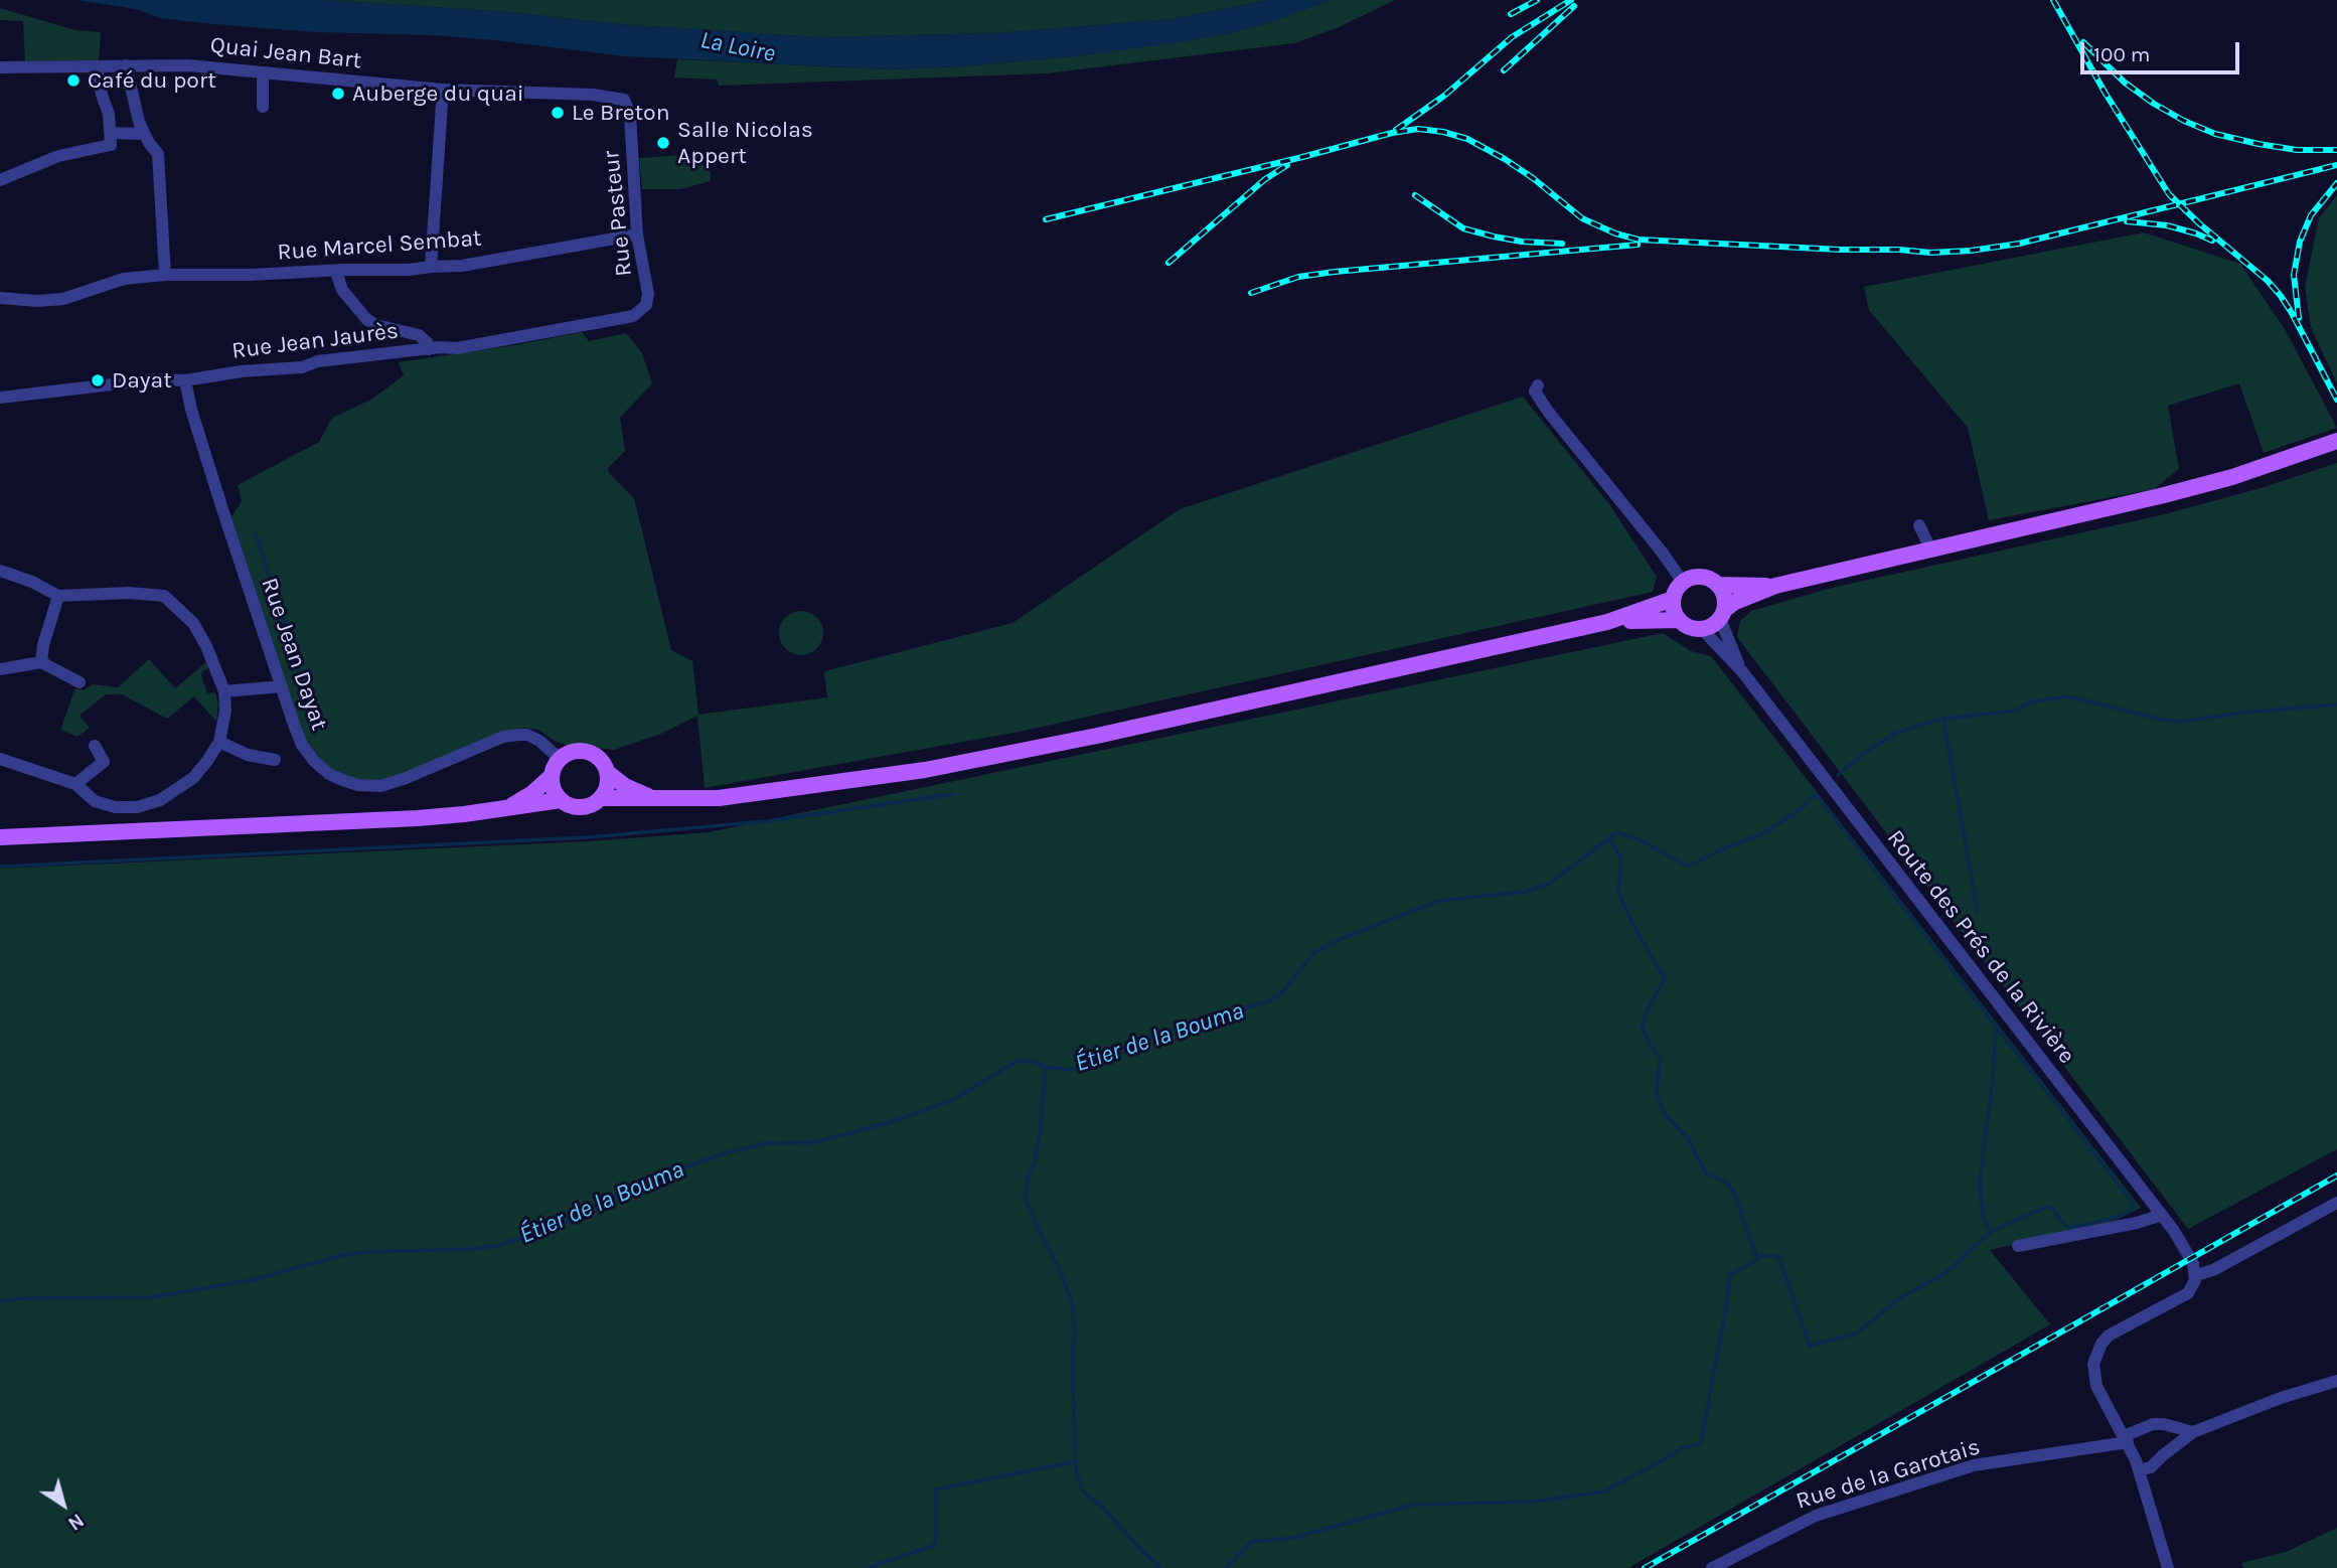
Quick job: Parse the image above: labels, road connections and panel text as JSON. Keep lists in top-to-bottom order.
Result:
{
  "streets": {
    "street": [
      "Quai Jean Bart",
      "Rue Pasteur",
      "Rue Marcel Sembat",
      "Rue Jean Jaurès",
      "Rue Jean Dayat",
      "Route des Prés de la Rivière",
      "Rue de la Garotais"
    ]
  },
  "crossings": [
    ["Quai Jean Bart", "Rue Pasteur"],
    ["Rue Pasteur", "Rue Marcel Sembat"],
    ["Rue Pasteur", "Rue Jean Jaurès"],
    ["Rue Jean Jaurès", "Rue Jean Dayat"]
  ],
  "water": ["La Loire", "Étier de la Bouma"],
  "places": [
    "Café du port",
    "Auberge du quai",
    "Le Breton",
    "Salle Nicolas Appert",
    "Dayat"
  ],
  "scale_bar": "100 m",
  "north": "bottom right"
}
